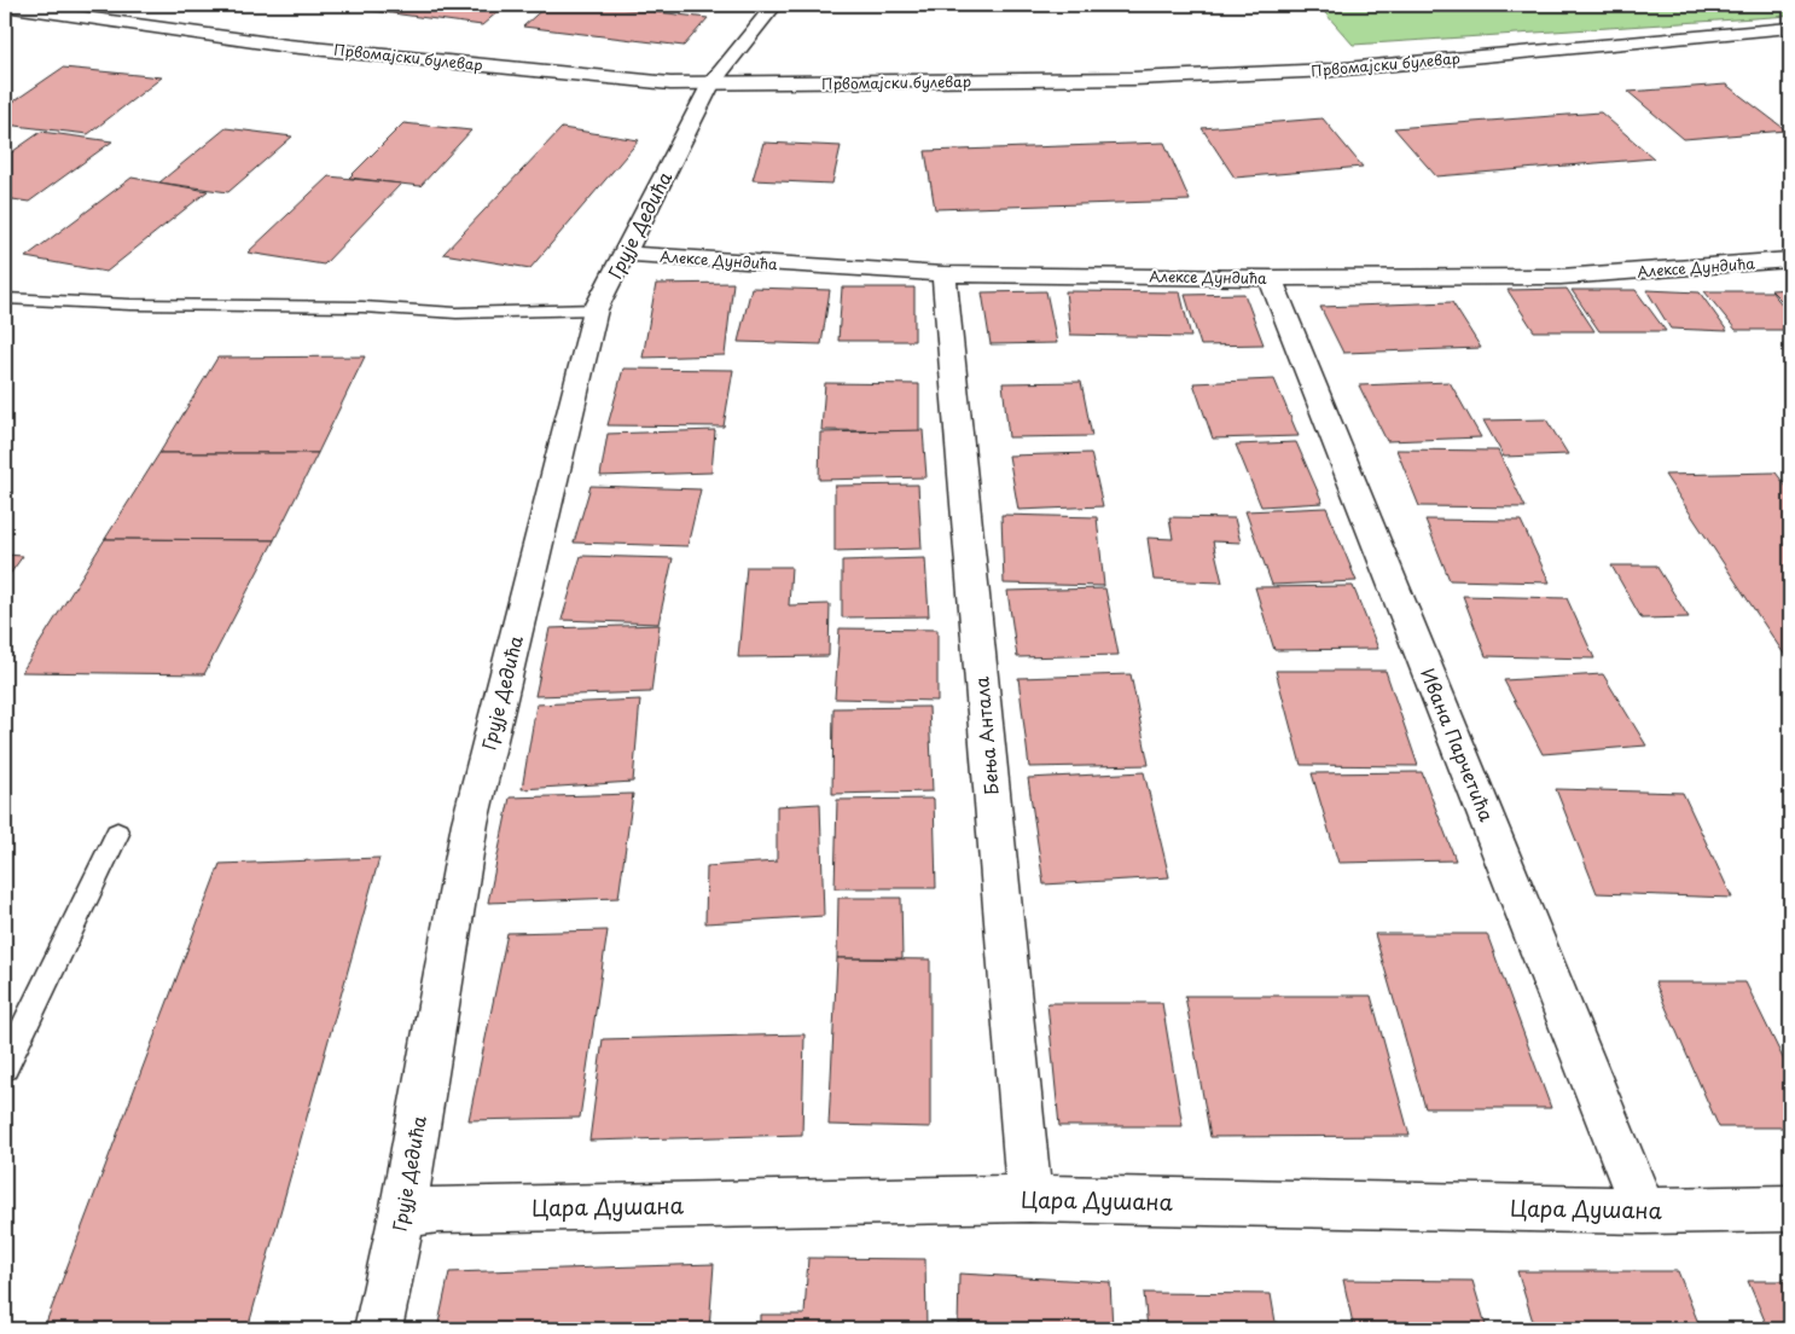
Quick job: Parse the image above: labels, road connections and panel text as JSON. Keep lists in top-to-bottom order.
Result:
{
  "streets": {
    "street": [
      "Првомајски булевар",
      "Грује Дедића",
      "Алексе Дундића",
      "Бења Антала",
      "Ивана Парчетића",
      "Цара Душана"
    ]
  },
  "crossings": [
    ["Првомајски булевар", "Грује Дедића"],
    ["Грује Дедића", "Алексе Дундића"],
    ["Грује Дедића", "Цара Душана"],
    ["Алексе Дундића", "Бења Антала"],
    ["Алексе Дундића", "Ивана Парчетића"],
    ["Бења Антала", "Цара Душана"],
    ["Ивана Парчетића", "Цара Душана"]
  ]
}
